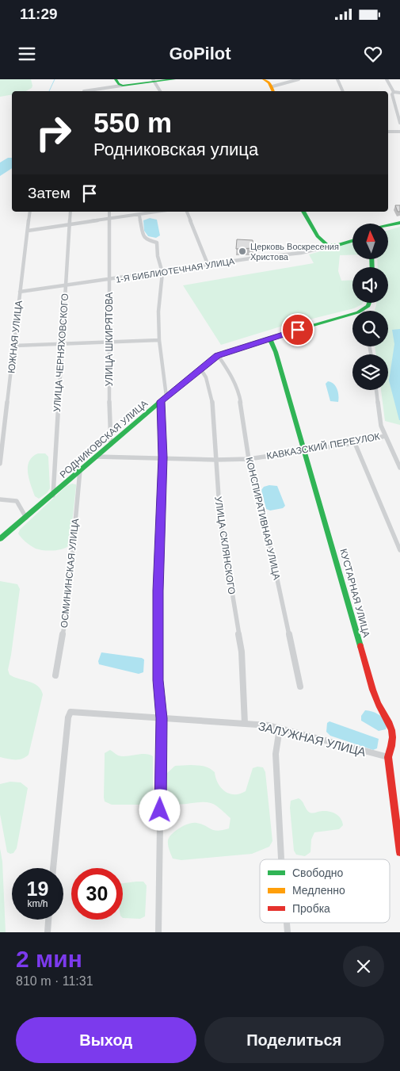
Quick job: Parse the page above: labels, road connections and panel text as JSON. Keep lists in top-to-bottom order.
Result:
{
  "streets": {
    "street": [
      "1-Я БИБЛИОТЕЧНАЯ УЛИЦА",
      "ЮЖНАЯ УЛИЦА",
      "УЛИЦА ШКИРЯТОВА",
      "УЛИЦА ЧЕРНЯХОВСКОГО",
      "РОДНИКОВСКАЯ УЛИЦА",
      "КАВКАЗСКИЙ ПЕРЕУЛОК",
      "КОНСПИРАТИВНАЯ УЛИЦА",
      "УЛИЦА СКЛЯНСКОГО",
      "ОСМИНИНСКАЯ УЛИЦА",
      "КУСТАРНАЯ УЛИЦА",
      "ЗАЛУЖНАЯ УЛИЦА"
    ]
  },
  "crossings": [
    ["1-Я БИБЛИОТЕЧНАЯ УЛИЦА", "ЮЖНАЯ УЛИЦА"],
    ["1-Я БИБЛИОТЕЧНАЯ УЛИЦА", "УЛИЦА ШКИРЯТОВА"],
    ["1-Я БИБЛИОТЕЧНАЯ УЛИЦА", "УЛИЦА ЧЕРНЯХОВСКОГО"],
    ["УЛИЦА ШКИРЯТОВА", "РОДНИКОВСКАЯ УЛИЦА"],
    ["УЛИЦА ЧЕРНЯХОВСКОГО", "РОДНИКОВСКАЯ УЛИЦА"],
    ["РОДНИКОВСКАЯ УЛИЦА", "КАВКАЗСКИЙ ПЕРЕУЛОК"],
    ["РОДНИКОВСКАЯ УЛИЦА", "КОНСПИРАТИВНАЯ УЛИЦА"],
    ["РОДНИКОВСКАЯ УЛИЦА", "УЛИЦА СКЛЯНСКОГО"],
    ["РОДНИКОВСКАЯ УЛИЦА", "ОСМИНИНСКАЯ УЛИЦА"],
    ["РОДНИКОВСКАЯ УЛИЦА", "КУСТАРНАЯ УЛИЦА"],
    ["КАВКАЗСКИЙ ПЕРЕУЛОК", "КОНСПИРАТИВНАЯ УЛИЦА"],
    ["КАВКАЗСКИЙ ПЕРЕУЛОК", "УЛИЦА СКЛЯНСКОГО"],
    ["КАВКАЗСКИЙ ПЕРЕУЛОК", "КУСТАРНАЯ УЛИЦА"],
    ["УЛИЦА СКЛЯНСКОГО", "ЗАЛУЖНАЯ УЛИЦА"],
    ["КУСТАРНАЯ УЛИЦА", "ЗАЛУЖНАЯ УЛИЦА"]
  ],
  "places": ["Церковь Воскресения Христова"],
  "legend": ["Свободно", "Медленно", "Пробка"],
  "north": "top",
  "page": {
    "status": "11:29",
    "header": "GoPilot",
    "turn": ["550 m", "Родниковская улица"],
    "then": "Затем",
    "speed": "19 km/h",
    "limit": "30",
    "heading": ["2 мин", "810 m · 11:31"],
    "buttons": ["Выход", "Поделиться"]
  }
}
